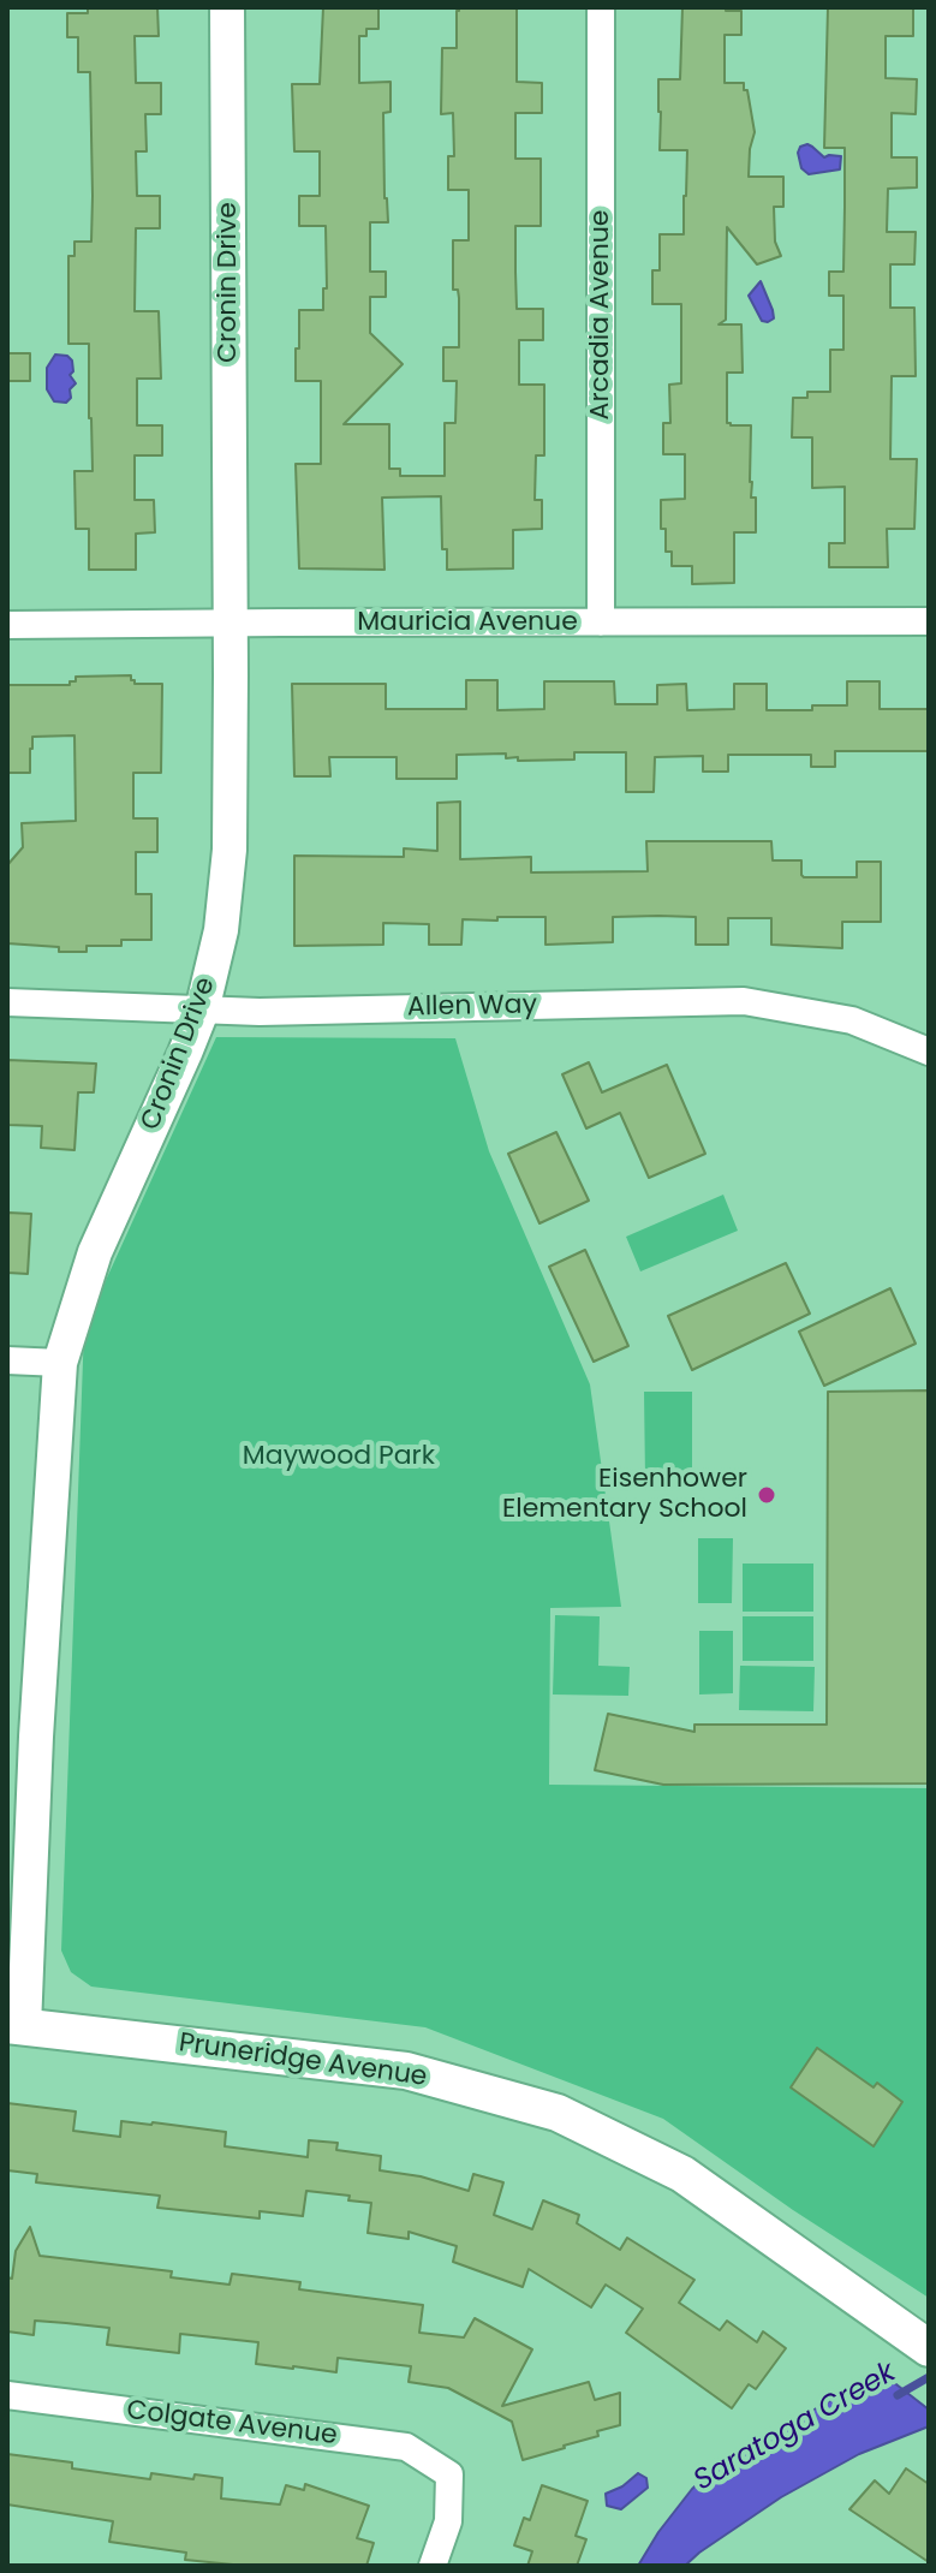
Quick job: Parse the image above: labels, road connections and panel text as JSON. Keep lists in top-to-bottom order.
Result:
{
  "streets": {
    "main road": ["Pruneridge Avenue"],
    "street": [
      "Cronin Drive",
      "Arcadia Avenue",
      "Mauricia Avenue",
      "Allen Way",
      "Colgate Avenue"
    ]
  },
  "crossings": [
    ["Cronin Drive", "Mauricia Avenue"],
    ["Cronin Drive", "Allen Way"],
    ["Cronin Drive", "Pruneridge Avenue"],
    ["Arcadia Avenue", "Mauricia Avenue"]
  ],
  "water": ["Saratoga Creek"],
  "parks": ["Maywood Park"],
  "places": ["Eisenhower Elementary School"]
}
